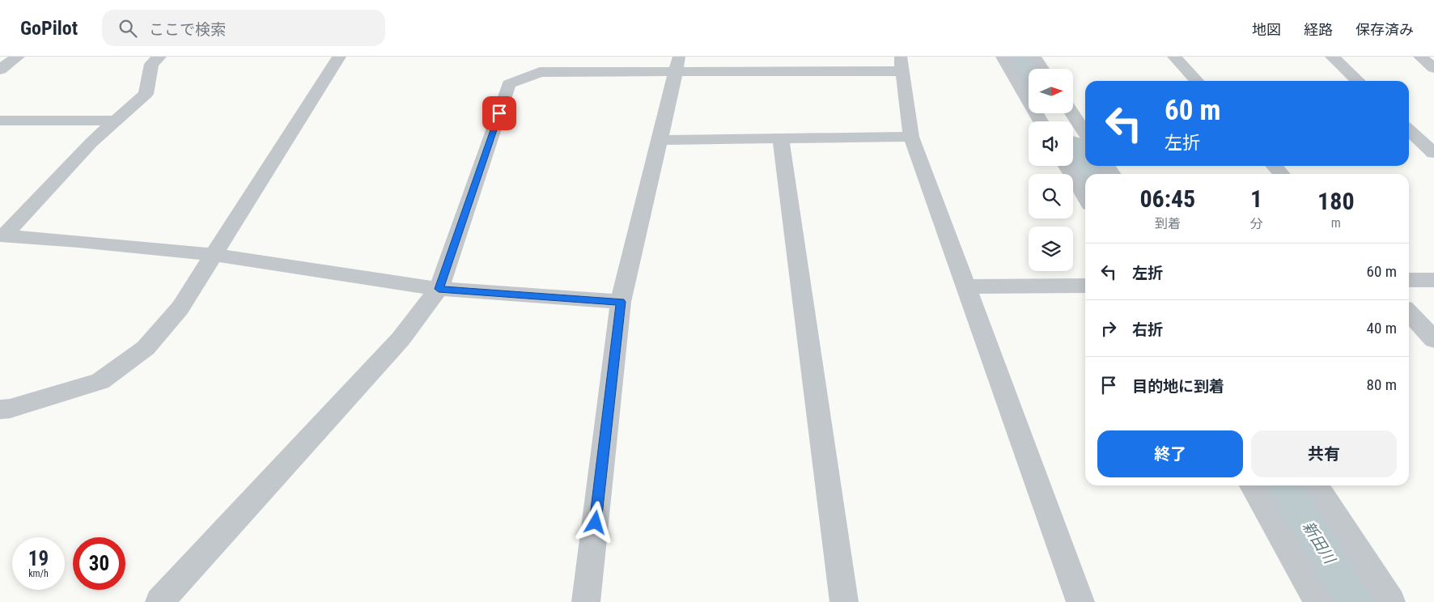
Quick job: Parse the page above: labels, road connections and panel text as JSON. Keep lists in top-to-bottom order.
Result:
{
  "water": ["新田川"],
  "north": "right",
  "page": {
    "header": "GoPilot",
    "search": "ここで検索",
    "nav": ["地図", "経路", "保存済み"],
    "turn": ["60 m", "左折"],
    "eta": [
      "06:45",
      "到着",
      "1",
      "分",
      "180",
      "m"
    ],
    "list": [
      {
        "name": "左折",
        "value": "60 m"
      },
      {
        "name": "右折",
        "value": "40 m"
      },
      {
        "name": "目的地に到着",
        "value": "80 m"
      }
    ],
    "buttons": ["終了", "共有"],
    "speed": "19 km/h",
    "limit": "30"
  }
}
